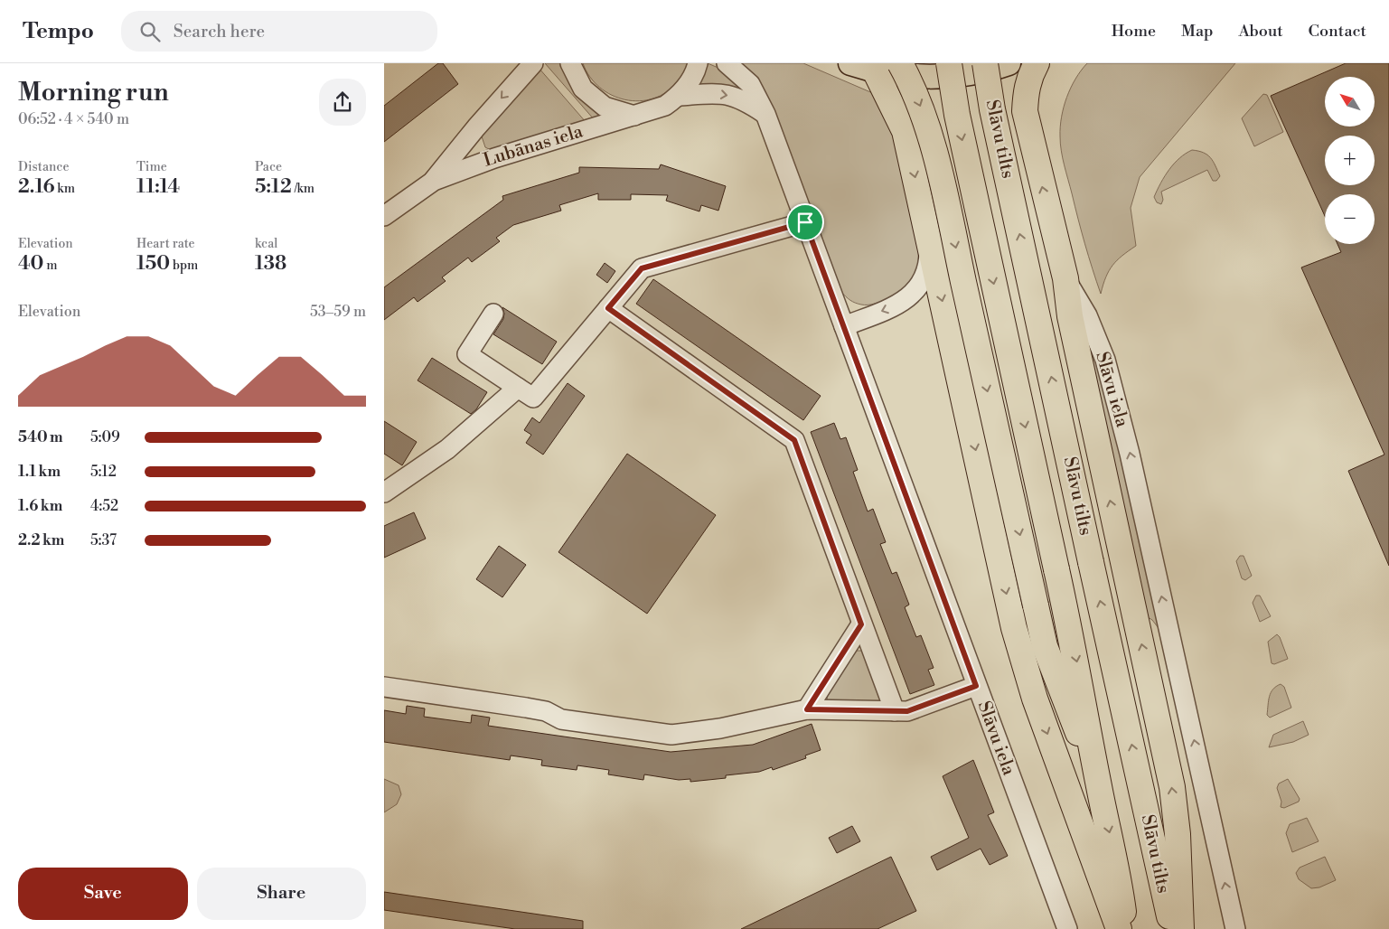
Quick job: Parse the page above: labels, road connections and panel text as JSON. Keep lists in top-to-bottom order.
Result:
{
  "streets": {
    "highway": ["Slāvu tilts"],
    "street": ["Lubānas iela", "Slāvu iela"]
  },
  "one_way": ["Slāvu iela"],
  "north": "top left",
  "page": {
    "header": "Tempo",
    "search": "Search here",
    "nav": [
      "Home",
      "Map",
      "About",
      "Contact"
    ],
    "heading": ["Morning run", "06:52 · 4 × 540 m"],
    "map_buttons": ["+", "−"],
    "stats": [
      ["Distance", "2.16 km"],
      ["Time", "11:14"],
      ["Pace", "5:12 /km"],
      ["Elevation", "40 m"],
      ["Heart rate", "150 bpm"],
      ["kcal", "138"]
    ],
    "chart": ["Elevation", "53–59 m"],
    "list": [
      {
        "name": "540 m",
        "note": "5:09"
      },
      {
        "name": "1.1 km",
        "note": "5:12"
      },
      {
        "name": "1.6 km",
        "note": "4:52"
      },
      {
        "name": "2.2 km",
        "note": "5:37"
      }
    ],
    "buttons": ["Save", "Share"]
  }
}
